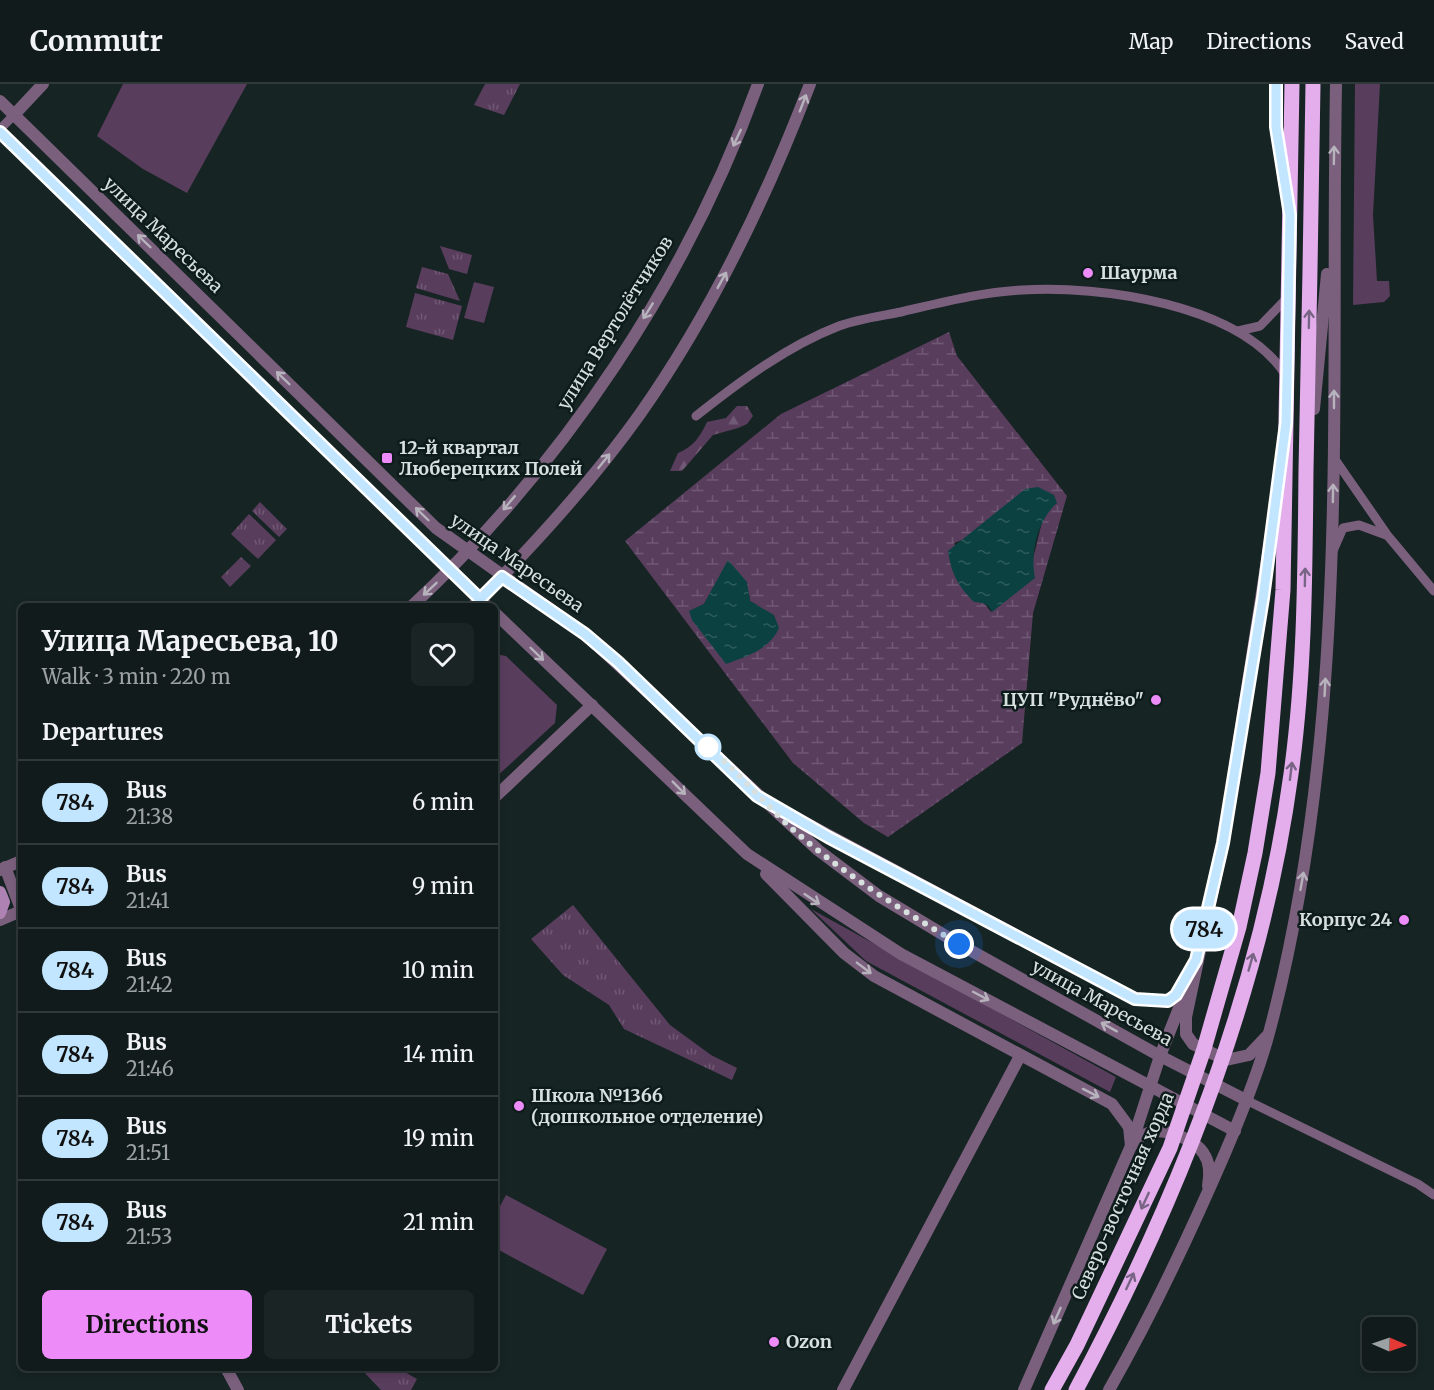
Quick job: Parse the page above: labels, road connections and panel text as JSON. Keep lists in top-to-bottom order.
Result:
{
  "streets": {
    "highway": ["Северо-восточная хорда"],
    "street": ["улица Маресьева", "улица Вертолётчиков"]
  },
  "crossings": [
    ["улица Маресьева", "улица Вертолётчиков"]
  ],
  "places": {
    "other": [
      "Шаурма",
      "ЦУП \"Руднёво\"",
      "Корпус 24",
      "Школа №1366 (дошкольное отделение)",
      "Ozon"
    ],
    "transit": ["12-й квартал Люберецких Полей"]
  },
  "lines": ["bus line 784"],
  "north": "right",
  "page": {
    "header": "Commutr",
    "nav": ["Map", "Directions", "Saved"],
    "on_map": "784",
    "heading": [
      ["Улица Маресьева, 10", "Walk · 3 min · 220 m"],
      "Departures"
    ],
    "list": [
      {
        "mark": "784",
        "name": "Bus",
        "note": "21:38",
        "value": "6 min"
      },
      {
        "mark": "784",
        "name": "Bus",
        "note": "21:41",
        "value": "9 min"
      },
      {
        "mark": "784",
        "name": "Bus",
        "note": "21:42",
        "value": "10 min"
      },
      {
        "mark": "784",
        "name": "Bus",
        "note": "21:46",
        "value": "14 min"
      },
      {
        "mark": "784",
        "name": "Bus",
        "note": "21:51",
        "value": "19 min"
      },
      {
        "mark": "784",
        "name": "Bus",
        "note": "21:53",
        "value": "21 min"
      }
    ],
    "buttons": ["Directions", "Tickets"]
  }
}
